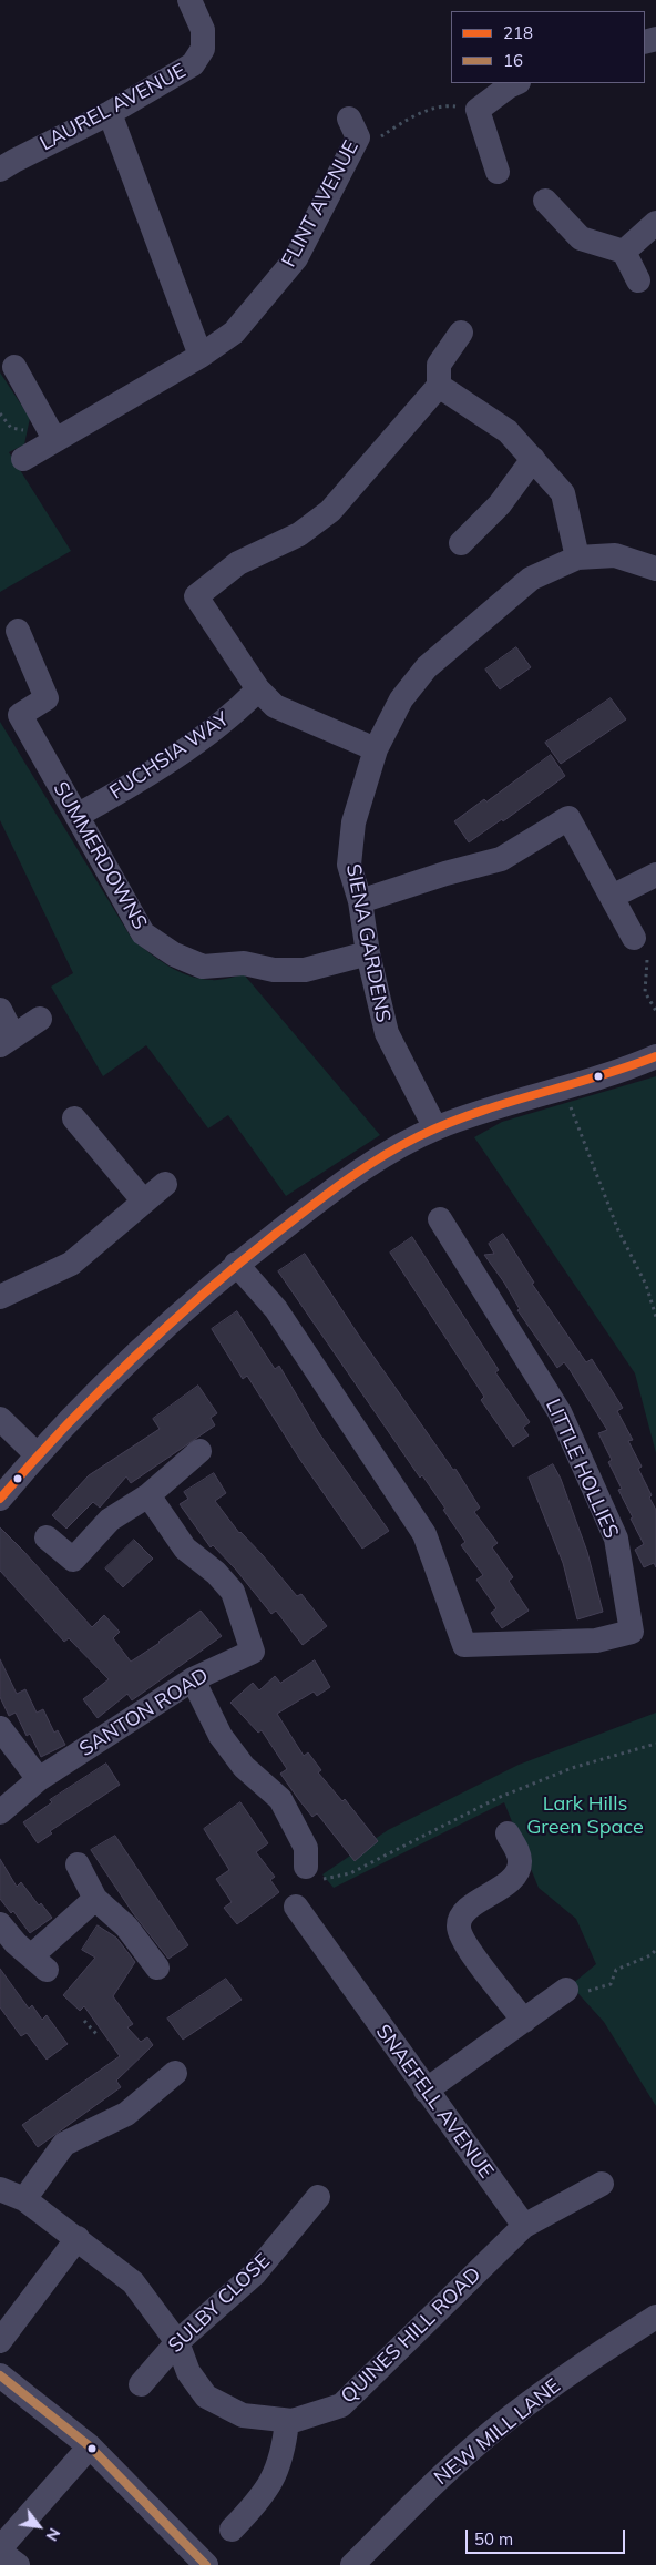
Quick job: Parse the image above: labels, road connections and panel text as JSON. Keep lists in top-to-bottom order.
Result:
{
  "streets": {
    "street": [
      "LAUREL AVENUE",
      "FLINT AVENUE",
      "FUCHSIA WAY",
      "SUMMERDOWNS",
      "SIENA GARDENS",
      "LITTLE HOLLIES",
      "SANTON ROAD",
      "SNAEFELL AVENUE",
      "SULBY CLOSE",
      "QUINES HILL ROAD",
      "NEW MILL LANE"
    ]
  },
  "crossings": [
    ["FUCHSIA WAY", "SUMMERDOWNS"],
    ["SUMMERDOWNS", "SIENA GARDENS"],
    ["SNAEFELL AVENUE", "QUINES HILL ROAD"],
    ["SULBY CLOSE", "QUINES HILL ROAD"]
  ],
  "parks": ["Lark Hills Green Space"],
  "lines": ["transit line 218", "transit line 16"],
  "legend": ["218", "16"],
  "scale_bar": "50 m",
  "north": "bottom right"
}
